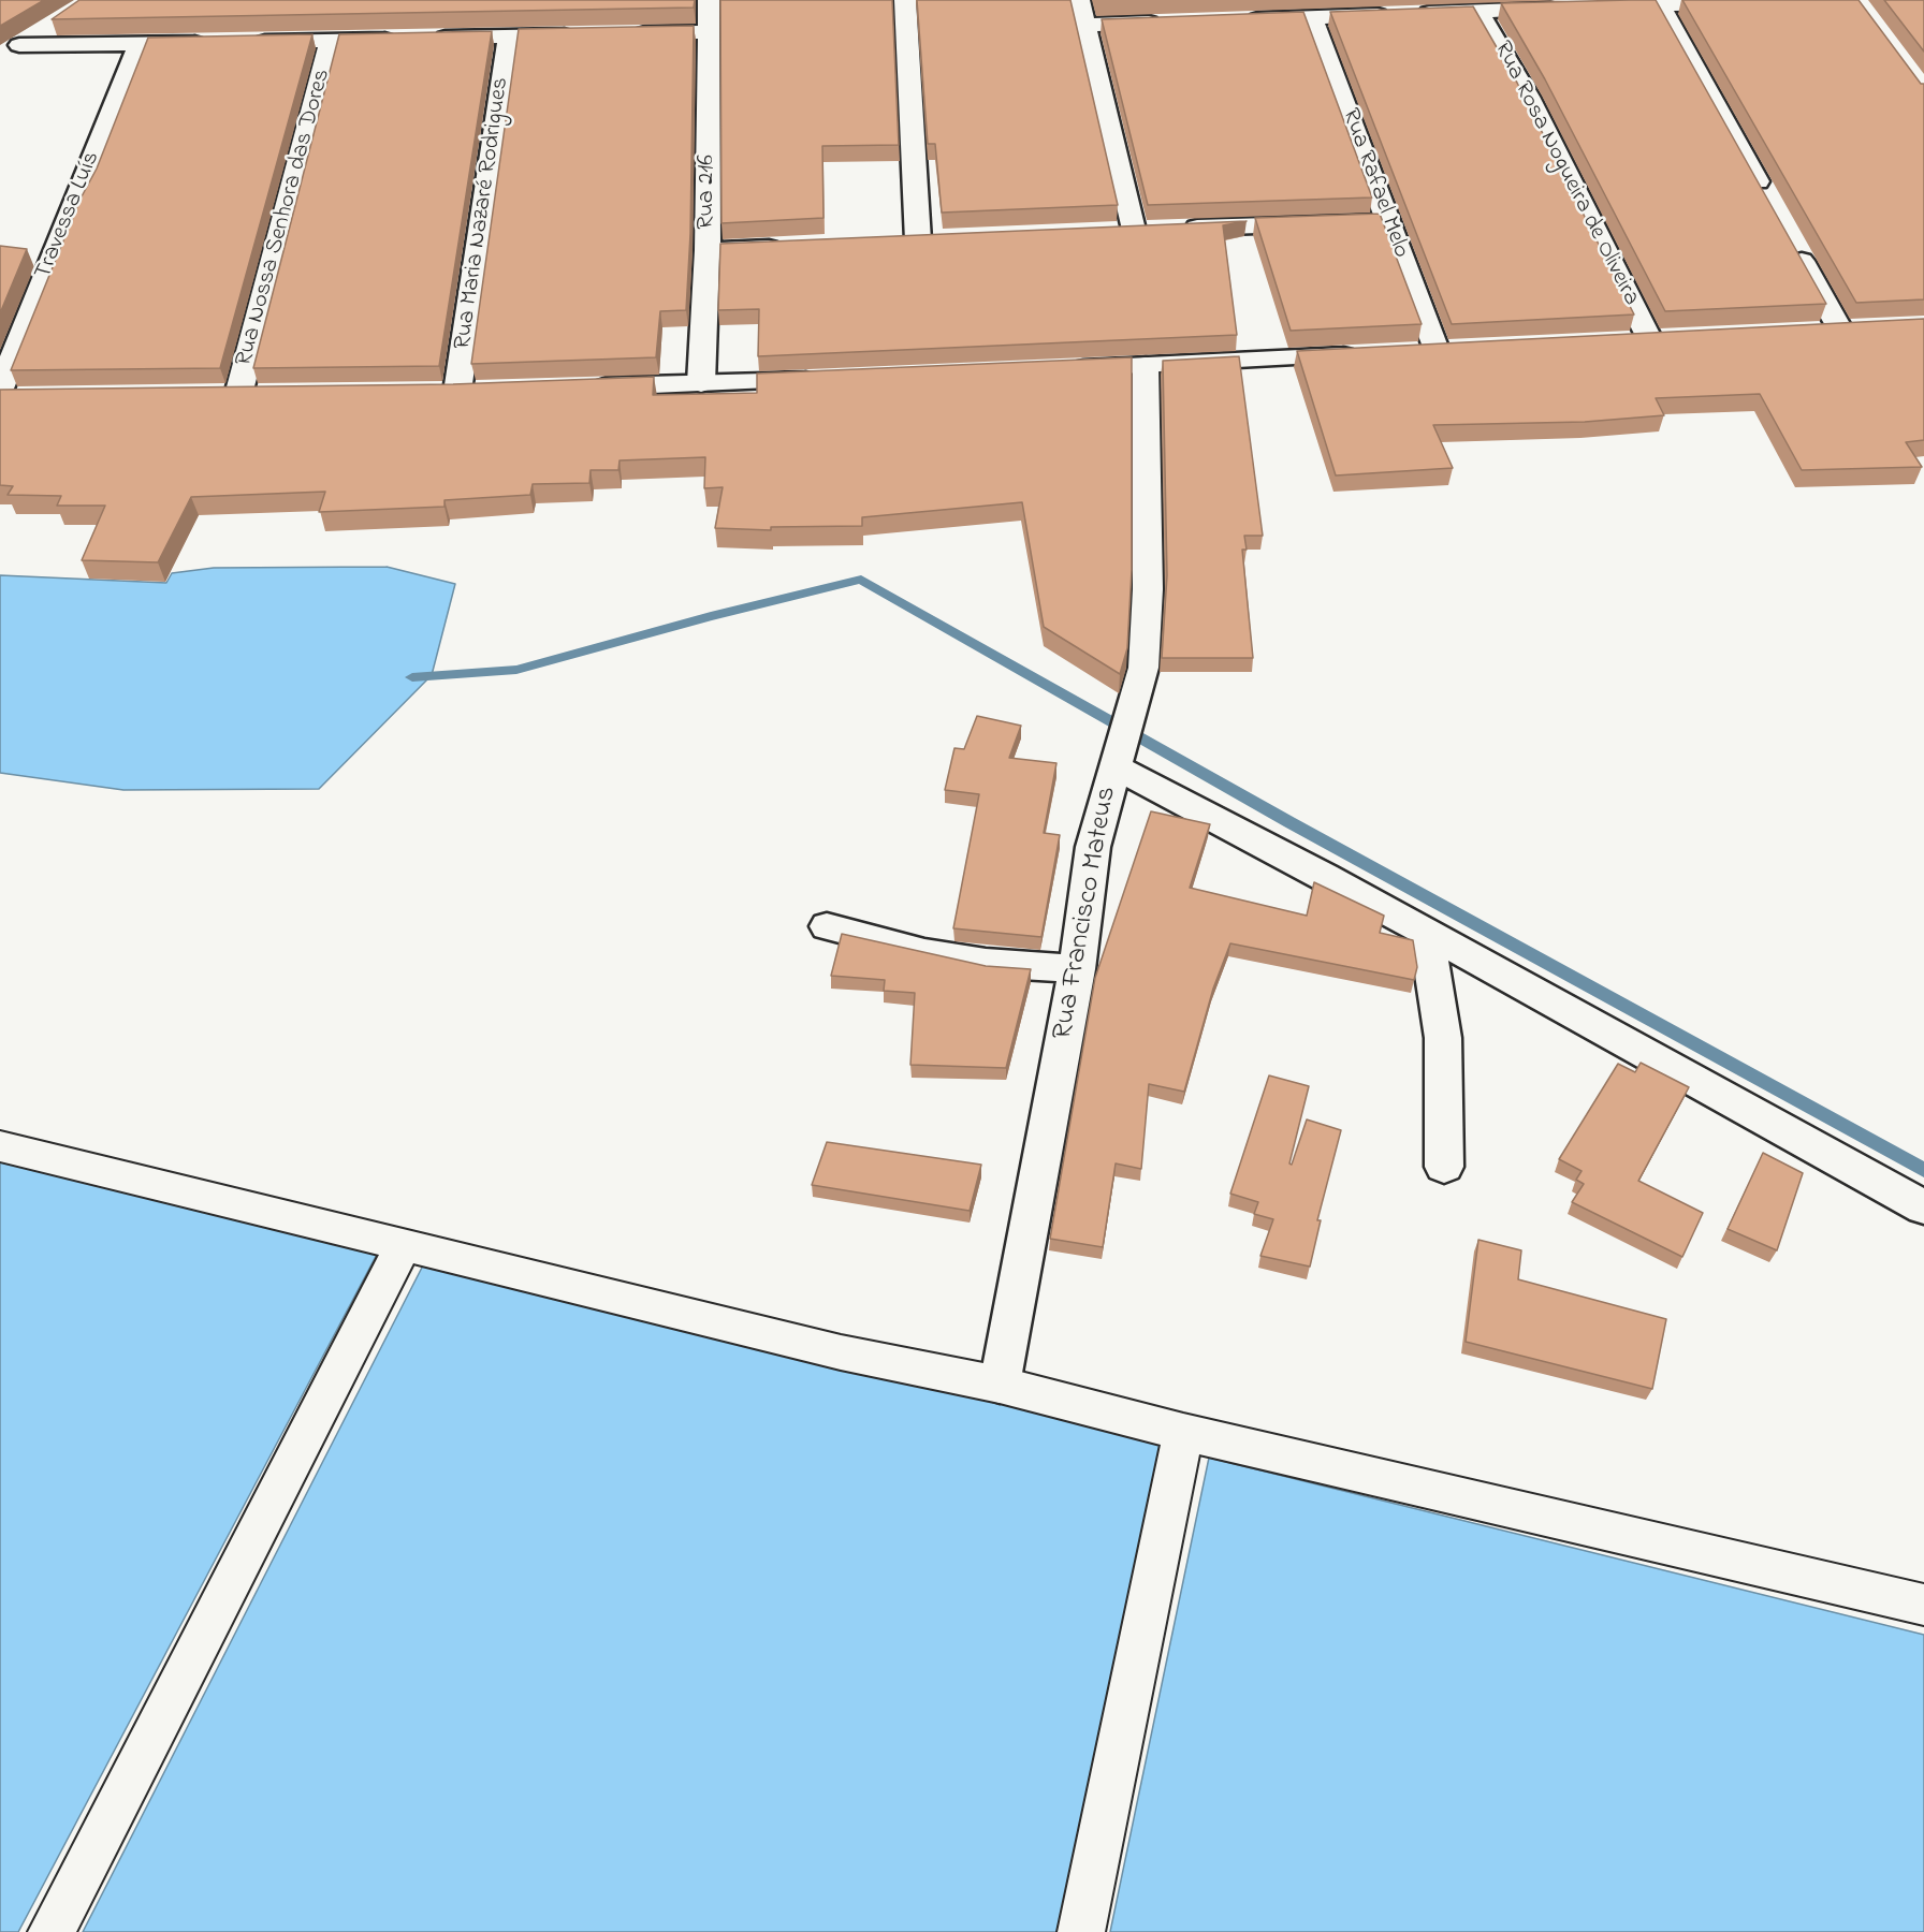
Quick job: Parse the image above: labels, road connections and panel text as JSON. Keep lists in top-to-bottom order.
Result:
{
  "streets": {
    "street": [
      "Rua Rosa Nogueira de Oliveira",
      "Rua Rafael Melo",
      "Rua 216",
      "Rua Maria Nazaré Rodrigues",
      "Travessa Luís",
      "Rua Nossa Senhora das Dores",
      "Rua Francisco Mateus"
    ]
  }
}
